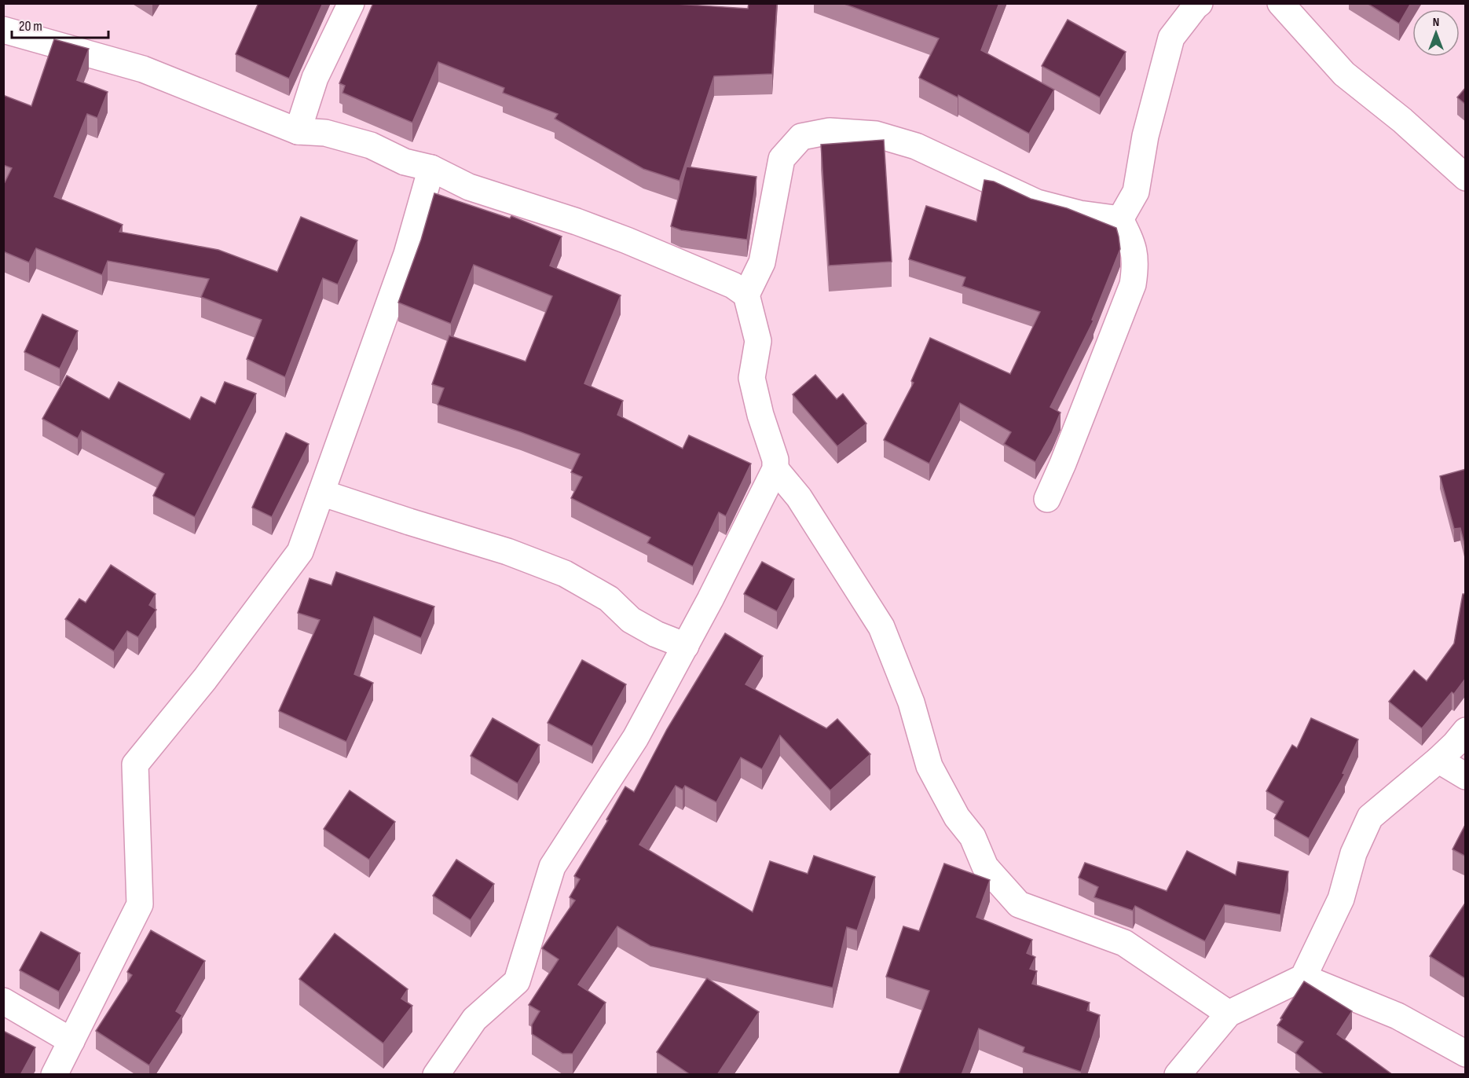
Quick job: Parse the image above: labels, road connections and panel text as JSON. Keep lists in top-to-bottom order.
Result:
{
  "scale_bar": "20 m",
  "north": "top"
}
